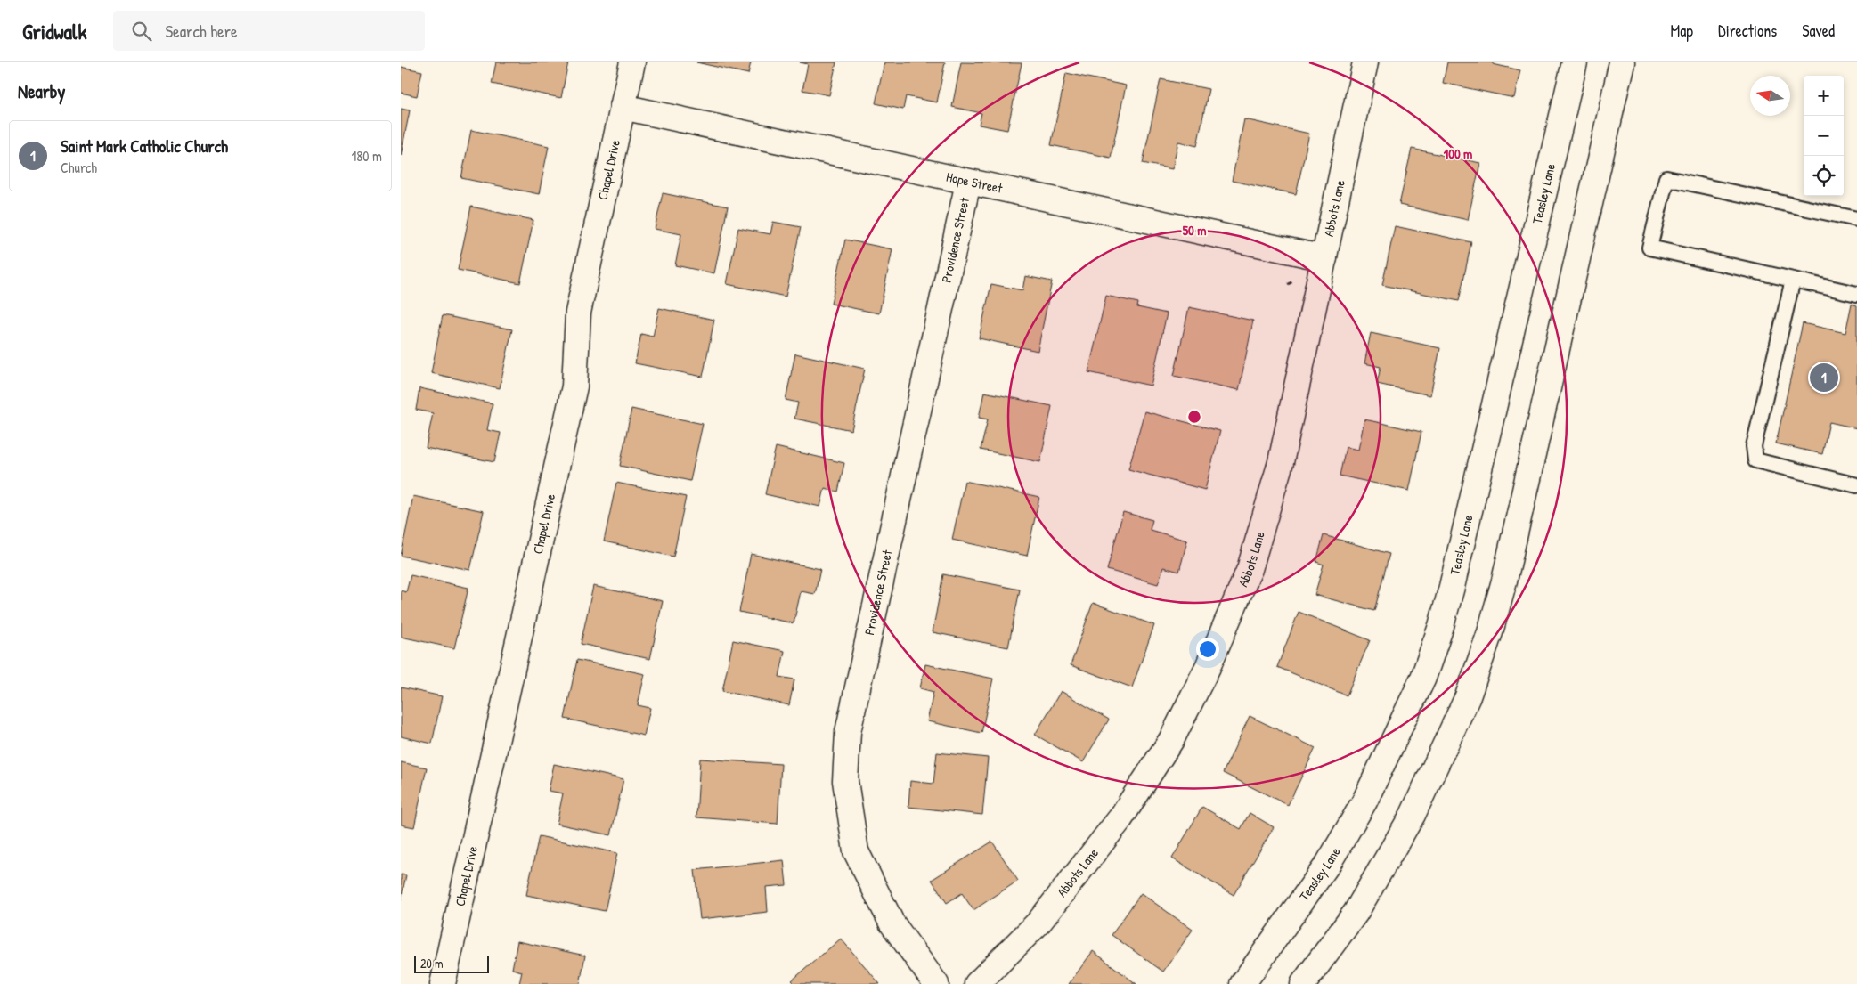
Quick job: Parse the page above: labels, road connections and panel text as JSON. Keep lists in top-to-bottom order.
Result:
{
  "streets": {
    "street": [
      "Chapel Drive",
      "Hope Street",
      "Teasley Lane",
      "Abbots Lane",
      "Providence Street"
    ]
  },
  "crossings": [
    ["Chapel Drive", "Hope Street"],
    ["Hope Street", "Abbots Lane"],
    ["Hope Street", "Providence Street"]
  ],
  "scale_bar": "20 m",
  "north": "left",
  "page": {
    "header": "Gridwalk",
    "search": "Search here",
    "nav": ["Map", "Directions", "Saved"],
    "heading": "Nearby",
    "map_buttons": ["+", "−"],
    "list": [
      {
        "mark": "1",
        "name": "Saint Mark Catholic Church",
        "note": "Church",
        "value": "180 m"
      }
    ],
    "pins": "1",
    "scale": "20 m"
  },
  "rings": ["100 m", "50 m"]
}
